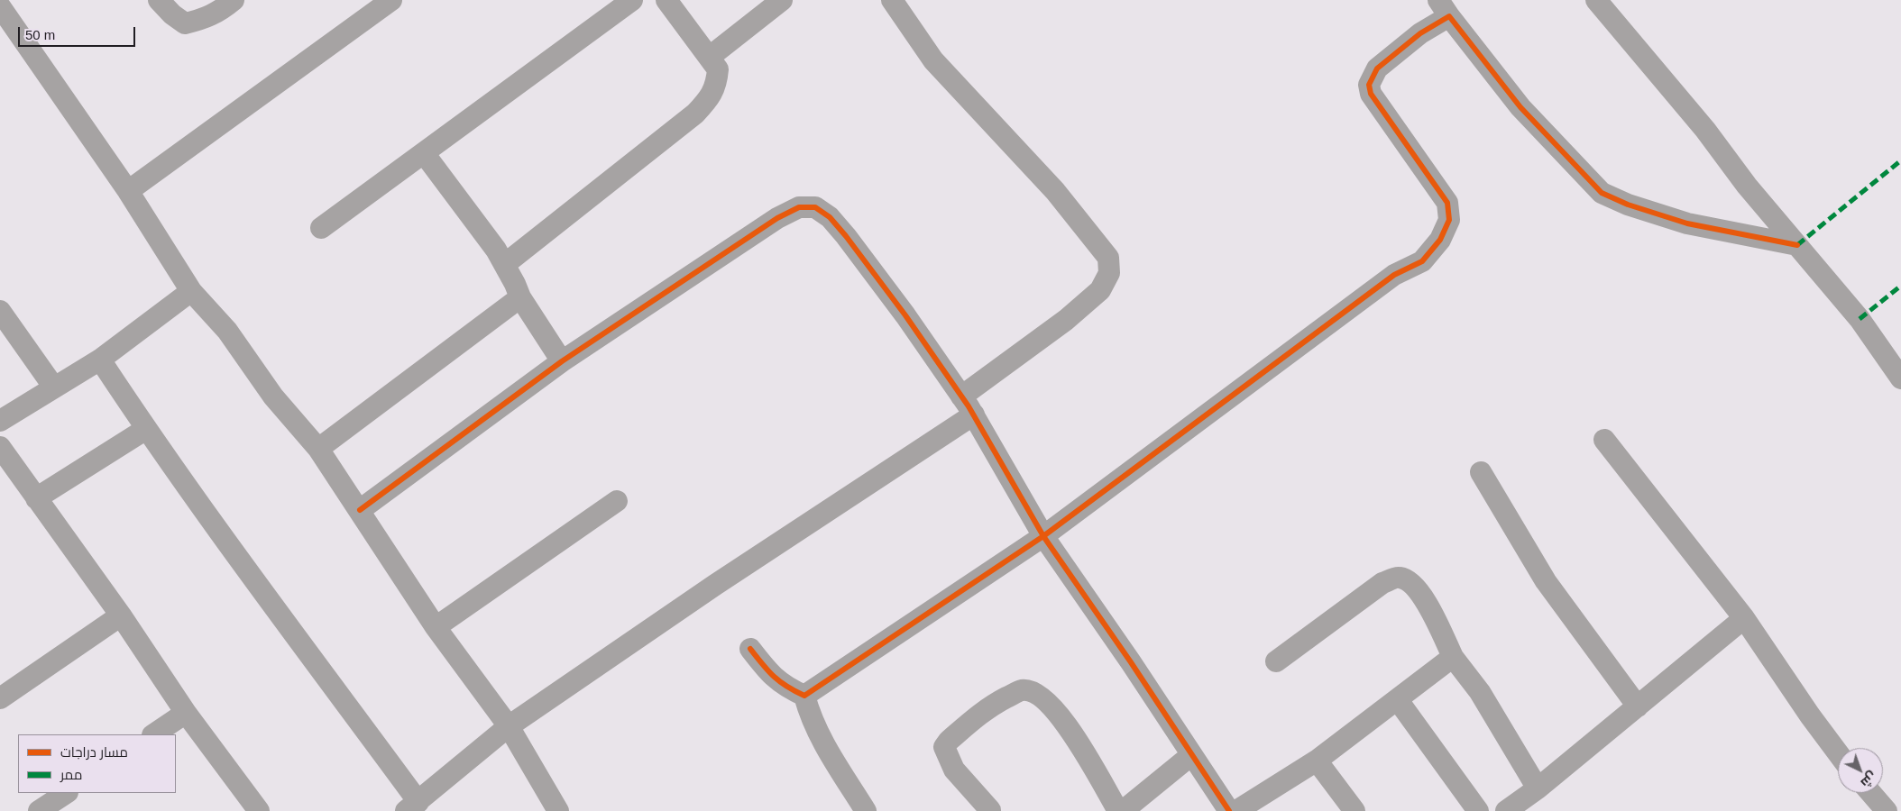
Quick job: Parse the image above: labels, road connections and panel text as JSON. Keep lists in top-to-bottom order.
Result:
{
  "legend": ["مسار دراجات", "ممر"],
  "scale_bar": "50 m",
  "north": "bottom right"
}
